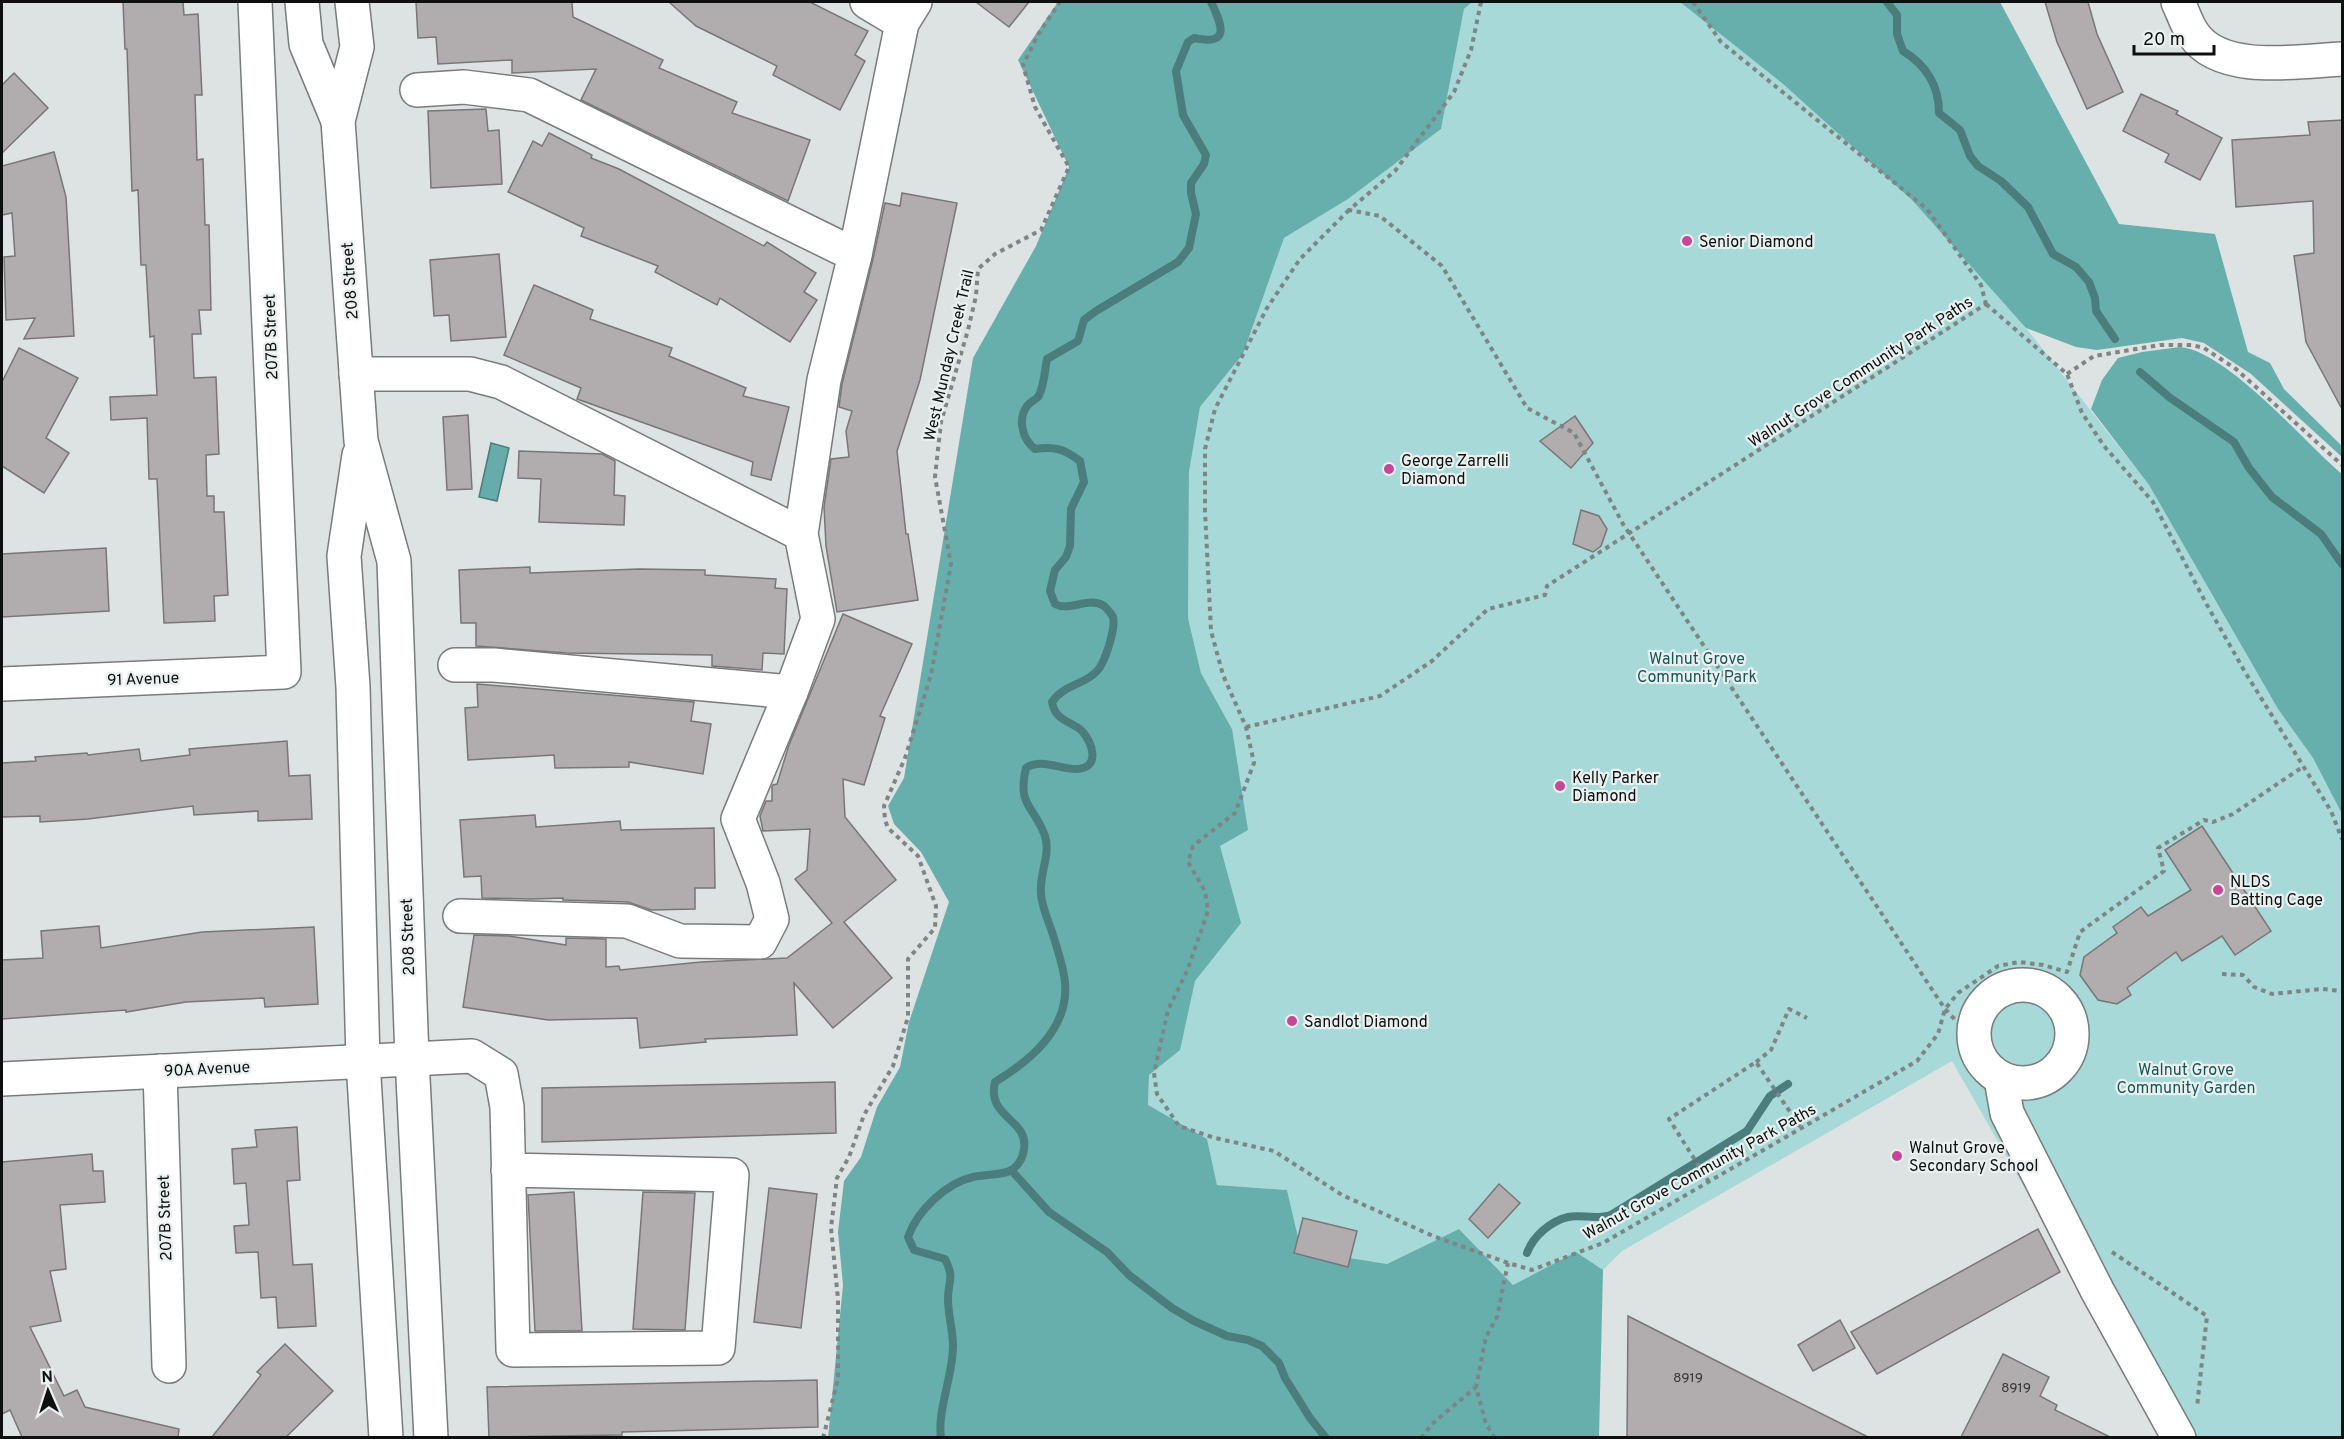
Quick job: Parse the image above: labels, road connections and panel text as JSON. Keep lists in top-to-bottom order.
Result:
{
  "streets": {
    "main road": [
      "208 Street",
      "207B Street",
      "91 Avenue",
      "90A Avenue"
    ],
    "path": ["West Munday Creek Trail", "Walnut Grove Community Park Paths"]
  },
  "crossings": [
    ["208 Street", "90A Avenue"],
    ["207B Street", "91 Avenue"],
    ["207B Street", "90A Avenue"]
  ],
  "parks": ["Walnut Grove Community Park", "Walnut Grove Community Garden"],
  "places": [
    "Senior Diamond",
    "George Zarrelli Diamond",
    "Kelly Parker Diamond",
    "NLDS Batting Cage",
    "Sandlot Diamond",
    "Walnut Grove Secondary School"
  ],
  "house_numbers": ["8919", "8919"],
  "scale_bar": "20 m",
  "north": "top"
}
